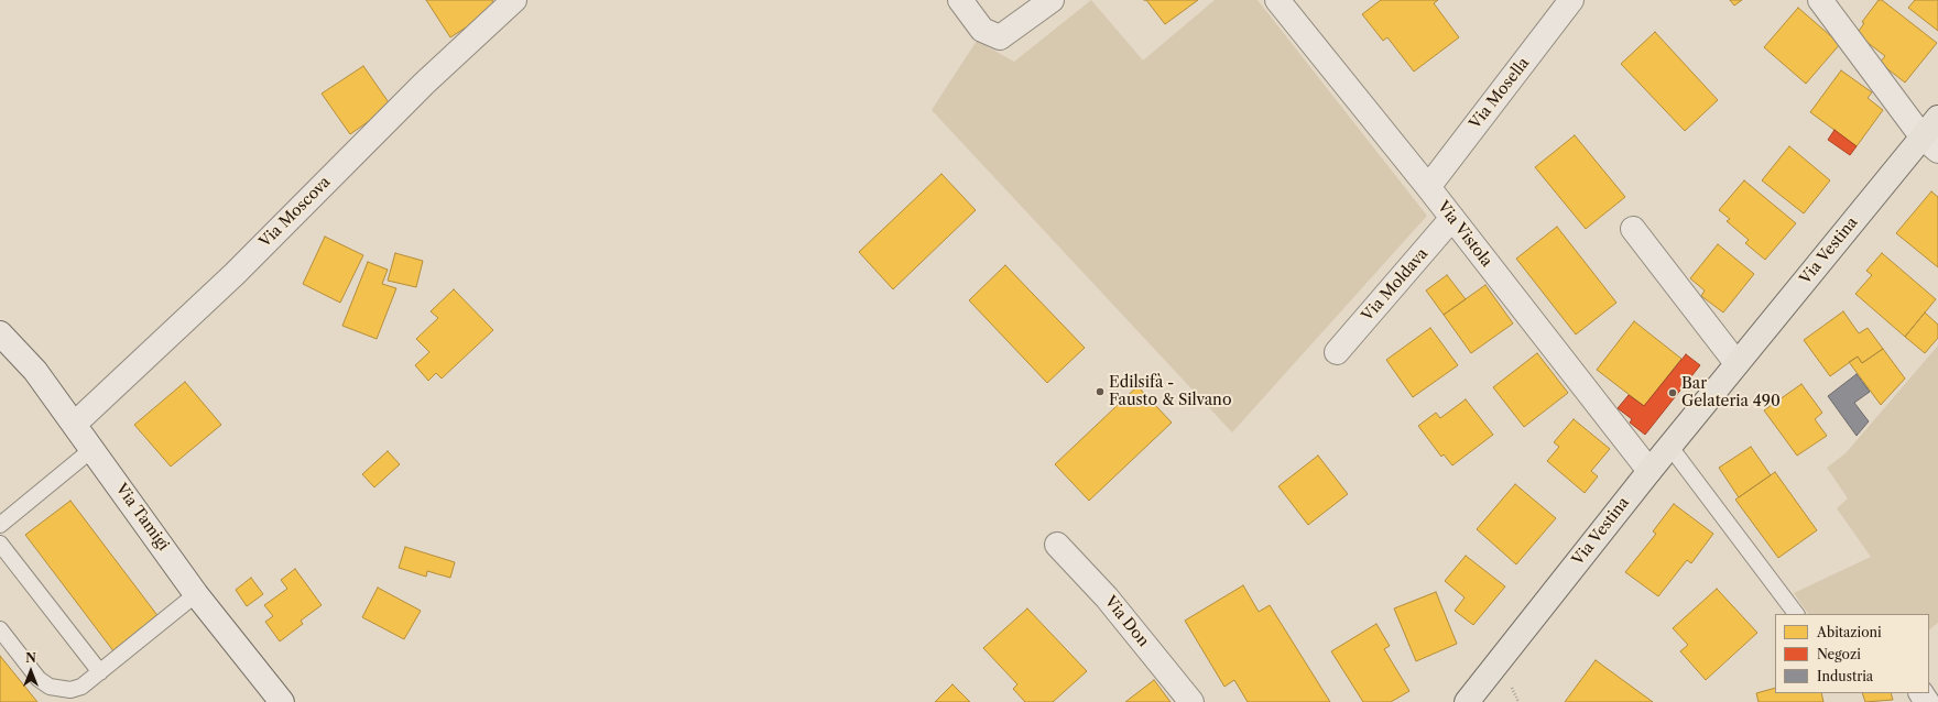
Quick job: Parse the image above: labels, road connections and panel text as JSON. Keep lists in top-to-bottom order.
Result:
{
  "streets": {
    "main road": ["Via Vestina"],
    "street": [
      "Via Mosella",
      "Via Moscova",
      "Via Vistola",
      "Via Moldava",
      "Via Tamigi",
      "Via Don"
    ]
  },
  "crossings": [
    ["Via Mosella", "Via Vistola"],
    ["Via Moscova", "Via Tamigi"],
    ["Via Vistola", "Via Vestina"],
    ["Via Vistola", "Via Moldava"]
  ],
  "places": ["Edilsifà - Fausto & Silvano", "Bar Gelateria 490"],
  "legend": ["Abitazioni", "Negozi", "Industria"],
  "north": "top"
}
